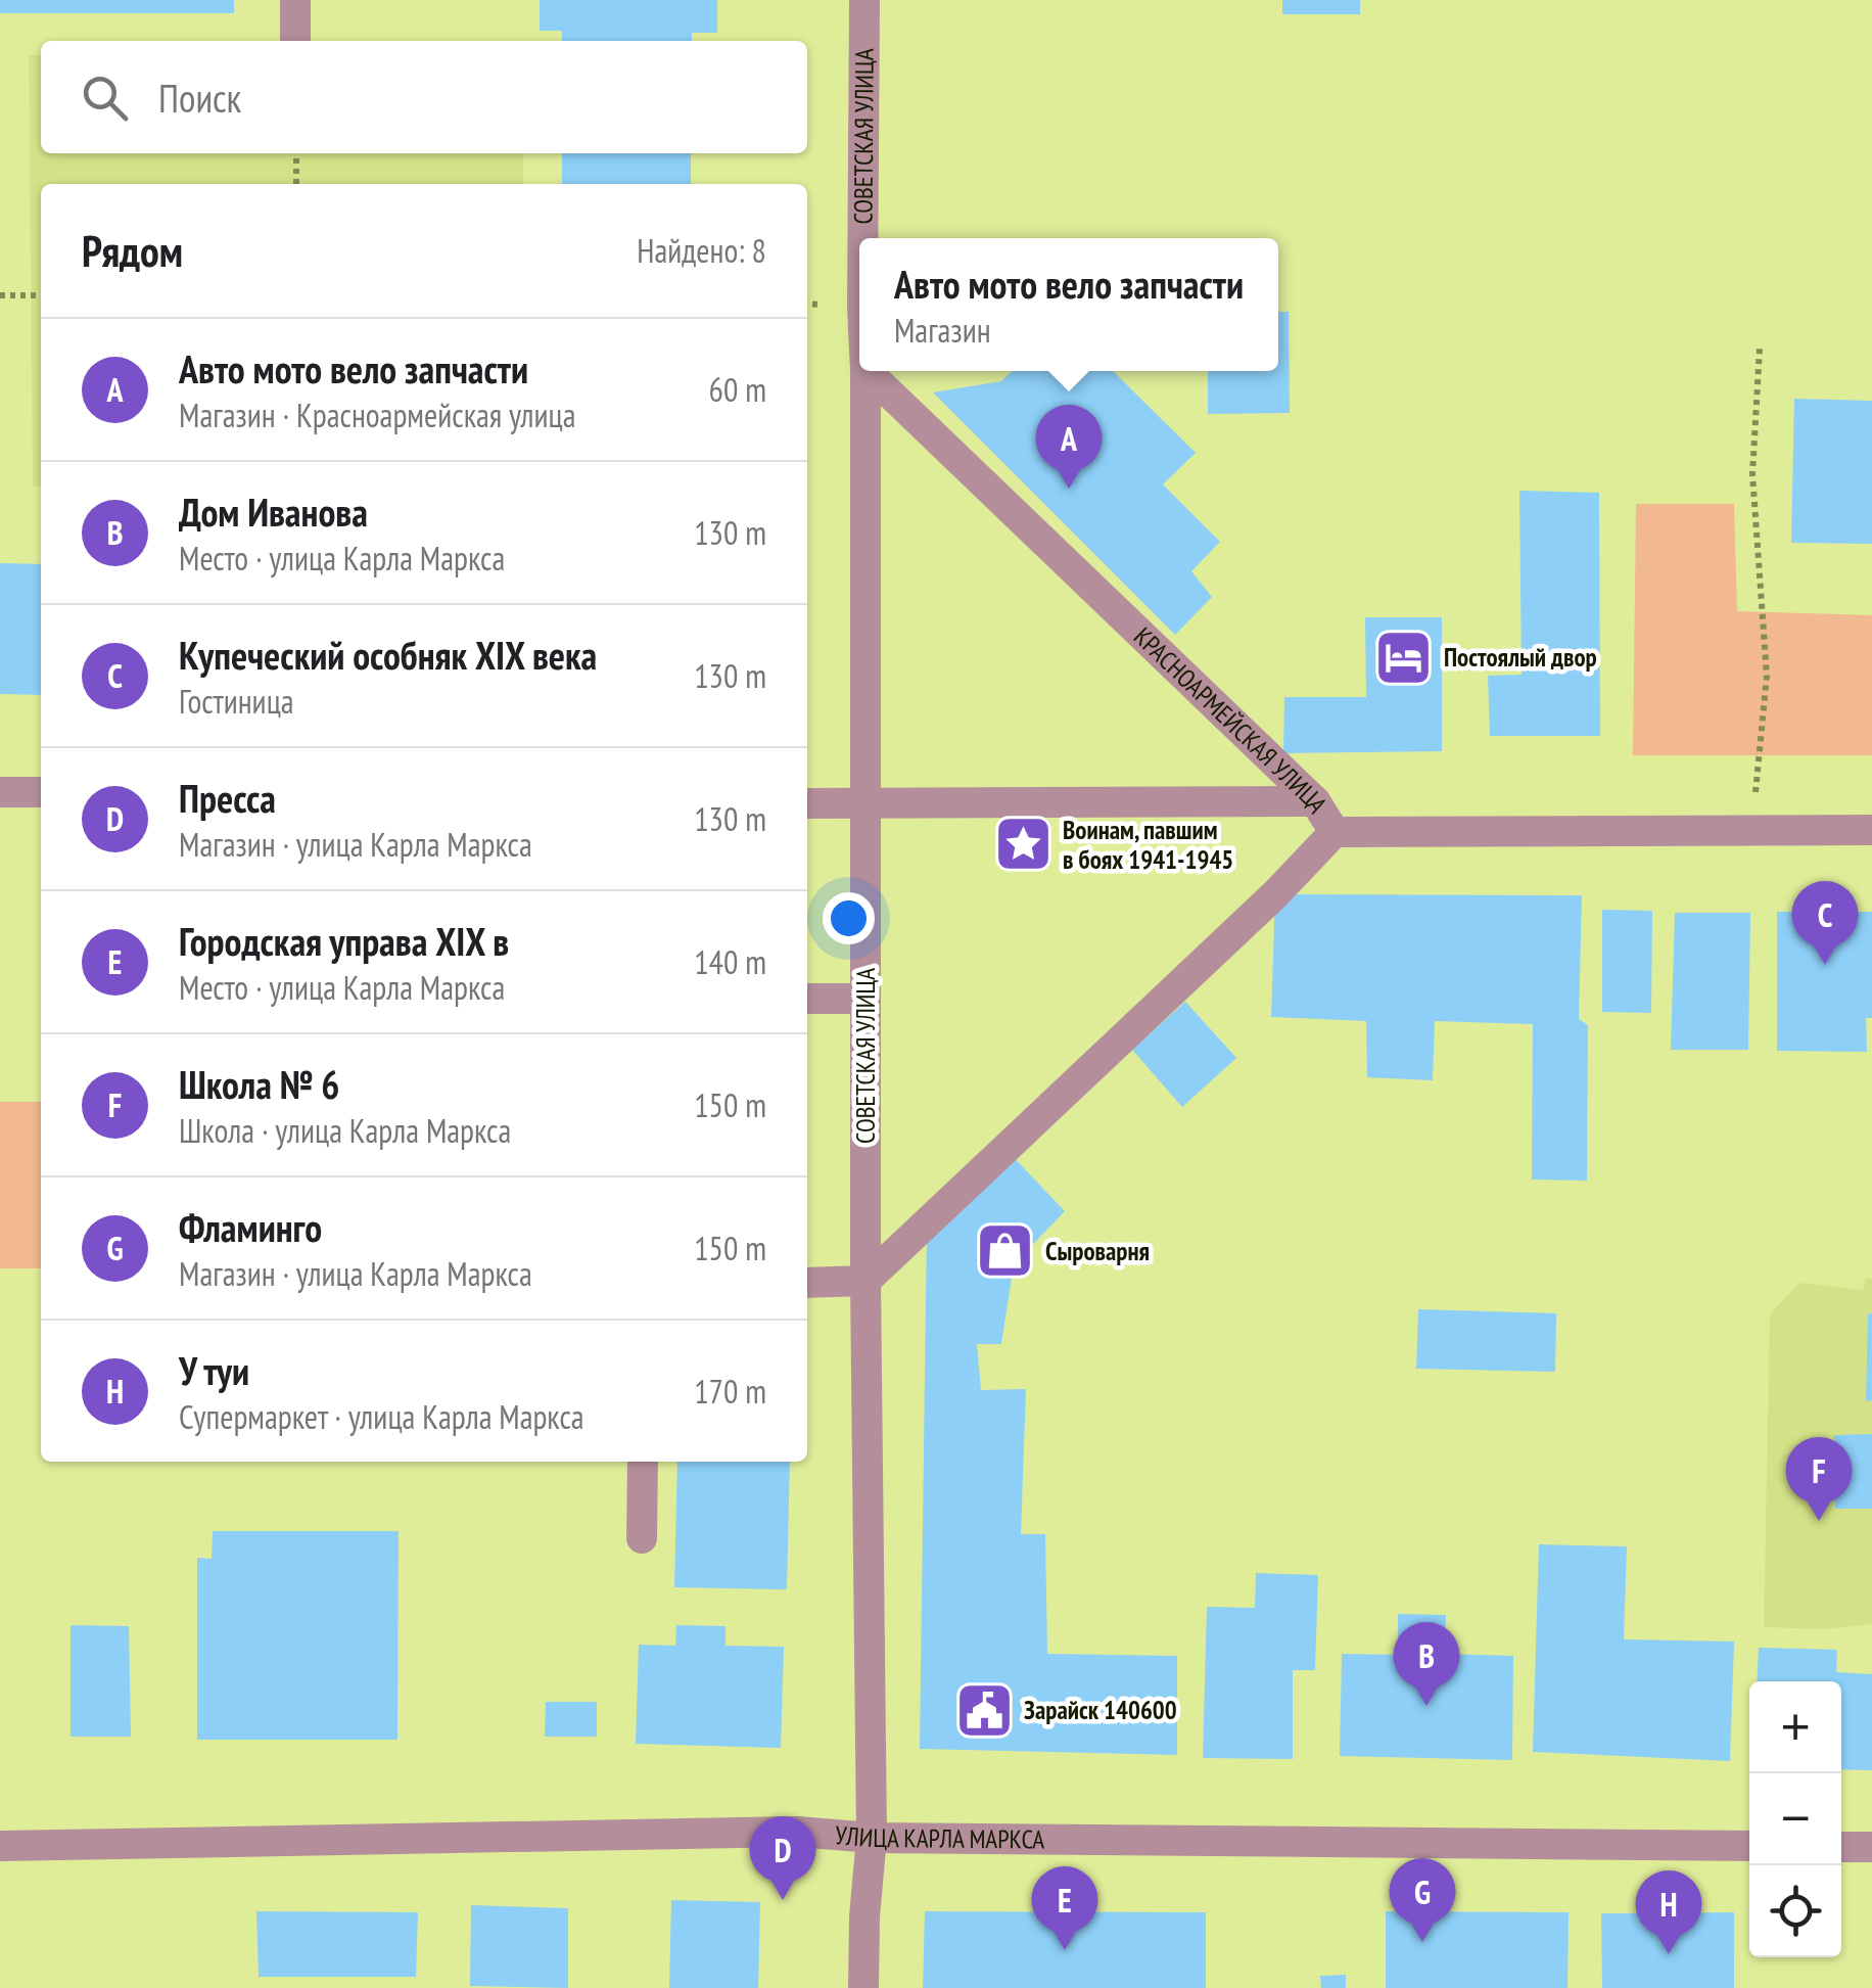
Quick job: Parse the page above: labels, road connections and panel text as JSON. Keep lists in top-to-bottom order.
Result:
{
  "streets": {
    "street": ["СОВЕТСКАЯ УЛИЦА", "КРАСНОАРМЕЙСКАЯ УЛИЦА", "УЛИЦА КАРЛА МАРКСА"]
  },
  "crossings": [
    ["СОВЕТСКАЯ УЛИЦА", "УЛИЦА КАРЛА МАРКСА"]
  ],
  "places": {
    "hotel": ["Постоялый двор"],
    "place": ["Воинам, павшим в боях 1941-1945"],
    "shop": ["Сыроварня"],
    "public building": ["Зарайск 140600"]
  },
  "page": {
    "search": "Поиск",
    "heading": ["Рядом", "Найдено: 8"],
    "popup": ["Авто мото вело запчасти", "Магазин"],
    "list": [
      {
        "mark": "A",
        "name": "Авто мото вело запчасти",
        "note": "Магазин · Красноармейская улица",
        "value": "60 m"
      },
      {
        "mark": "B",
        "name": "Дом Иванова",
        "note": "Место · улица Карла Маркса",
        "value": "130 m"
      },
      {
        "mark": "C",
        "name": "Купеческий особняк XIX века",
        "note": "Гостиница",
        "value": "130 m"
      },
      {
        "mark": "D",
        "name": "Пресса",
        "note": "Магазин · улица Карла Маркса",
        "value": "130 m"
      },
      {
        "mark": "E",
        "name": "Городская управа XIX в",
        "note": "Место · улица Карла Маркса",
        "value": "140 m"
      },
      {
        "mark": "F",
        "name": "Школа № 6",
        "note": "Школа · улица Карла Маркса",
        "value": "150 m"
      },
      {
        "mark": "G",
        "name": "Фламинго",
        "note": "Магазин · улица Карла Маркса",
        "value": "150 m"
      },
      {
        "mark": "H",
        "name": "У туи",
        "note": "Супермаркет · улица Карла Маркса",
        "value": "170 m"
      }
    ],
    "pins": [
      "A",
      "C",
      "F",
      "B",
      "D",
      "G",
      "E",
      "H"
    ],
    "map_buttons": ["+", "−"]
  }
}
